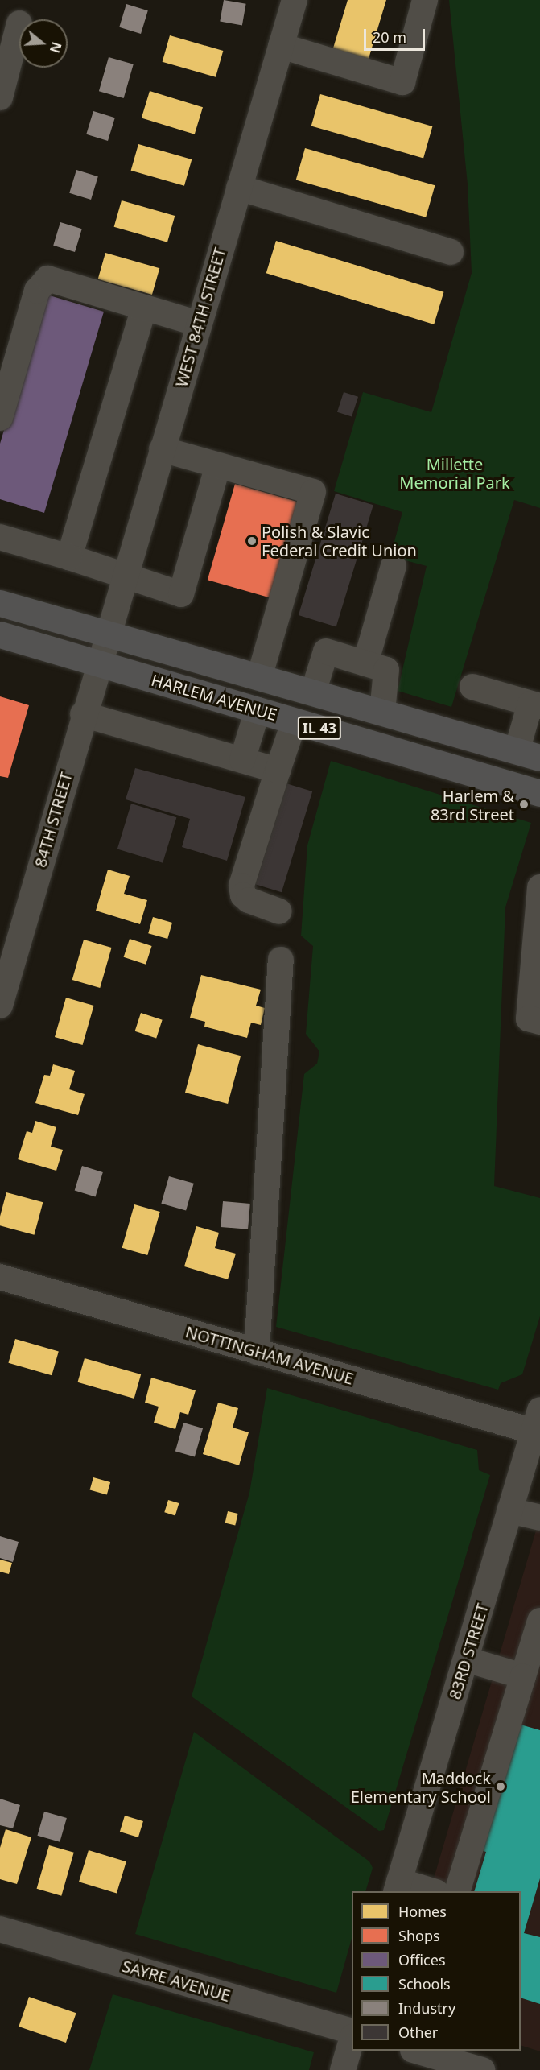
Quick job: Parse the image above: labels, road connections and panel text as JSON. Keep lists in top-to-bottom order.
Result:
{
  "streets": {
    "main road": ["HARLEM AVENUE", "IL 43"],
    "street": [
      "WEST 84TH STREET",
      "84TH STREET",
      "NOTTINGHAM AVENUE",
      "83RD STREET",
      "SAYRE AVENUE"
    ]
  },
  "crossings": [
    ["WEST 84TH STREET", "HARLEM AVENUE"],
    ["WEST 84TH STREET", "84TH STREET"],
    ["HARLEM AVENUE", "84TH STREET"],
    ["NOTTINGHAM AVENUE", "83RD STREET"]
  ],
  "parks": ["Millette Memorial Park"],
  "places": ["Polish & Slavic Federal Credit Union", "Harlem & 83rd Street", "Maddock Elementary School"],
  "legend": [
    "Homes",
    "Shops",
    "Offices",
    "Schools",
    "Industry",
    "Other"
  ],
  "scale_bar": "20 m",
  "north": "right"
}
